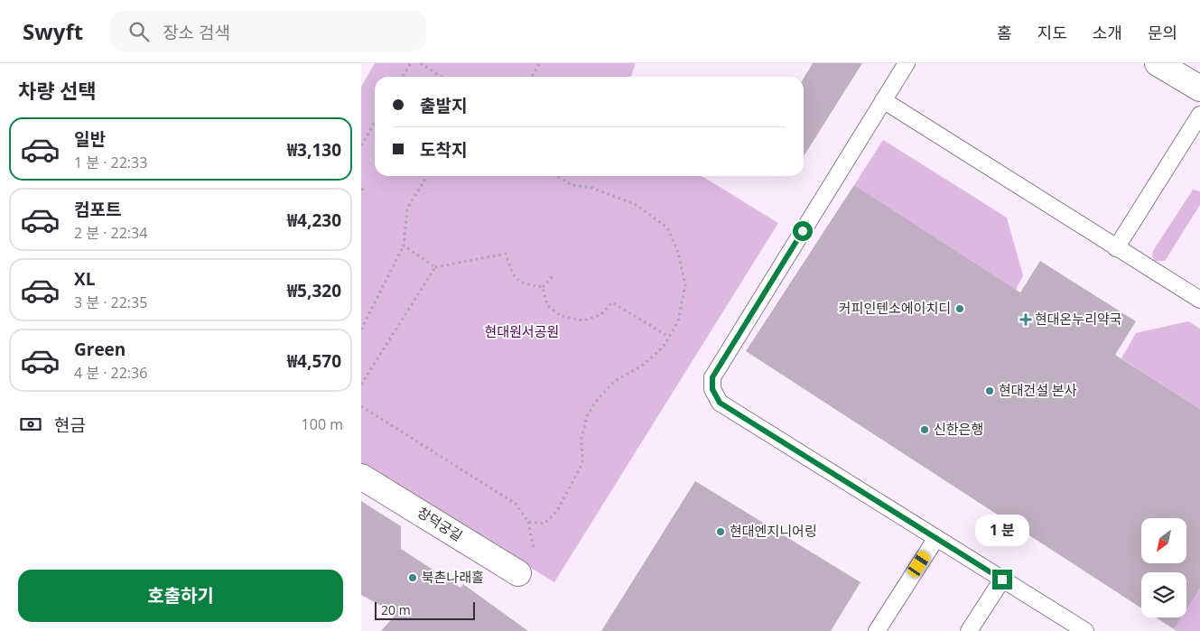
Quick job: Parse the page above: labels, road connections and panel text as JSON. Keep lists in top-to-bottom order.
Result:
{
  "streets": {
    "street": ["창덕궁길"]
  },
  "parks": ["현대원서공원"],
  "places": {
    "other": [
      "커피인텐소에이치디",
      "현대건설 본사",
      "신한은행",
      "현대엔지니어링",
      "북촌나래홀"
    ],
    "health": ["현대온누리약국"]
  },
  "scale_bar": "20 m",
  "north": "bottom left",
  "page": {
    "header": "Swyft",
    "search": "장소 검색",
    "nav": [
      "홈",
      "지도",
      "소개",
      "문의"
    ],
    "heading": "차량 선택",
    "banner": ["출발지", "도착지"],
    "list": [
      {
        "name": "일반",
        "note": "1 분 · 22:33",
        "value": "₩3,130"
      },
      {
        "name": "컴포트",
        "note": "2 분 · 22:34",
        "value": "₩4,230"
      },
      {
        "name": "XL",
        "note": "3 분 · 22:35",
        "value": "₩5,320"
      },
      {
        "name": "Green",
        "note": "4 분 · 22:36",
        "value": "₩4,570"
      }
    ],
    "pay": ["현금", "100 m"],
    "bubble": "1 분",
    "buttons": "호출하기",
    "scale": "20 m"
  }
}
